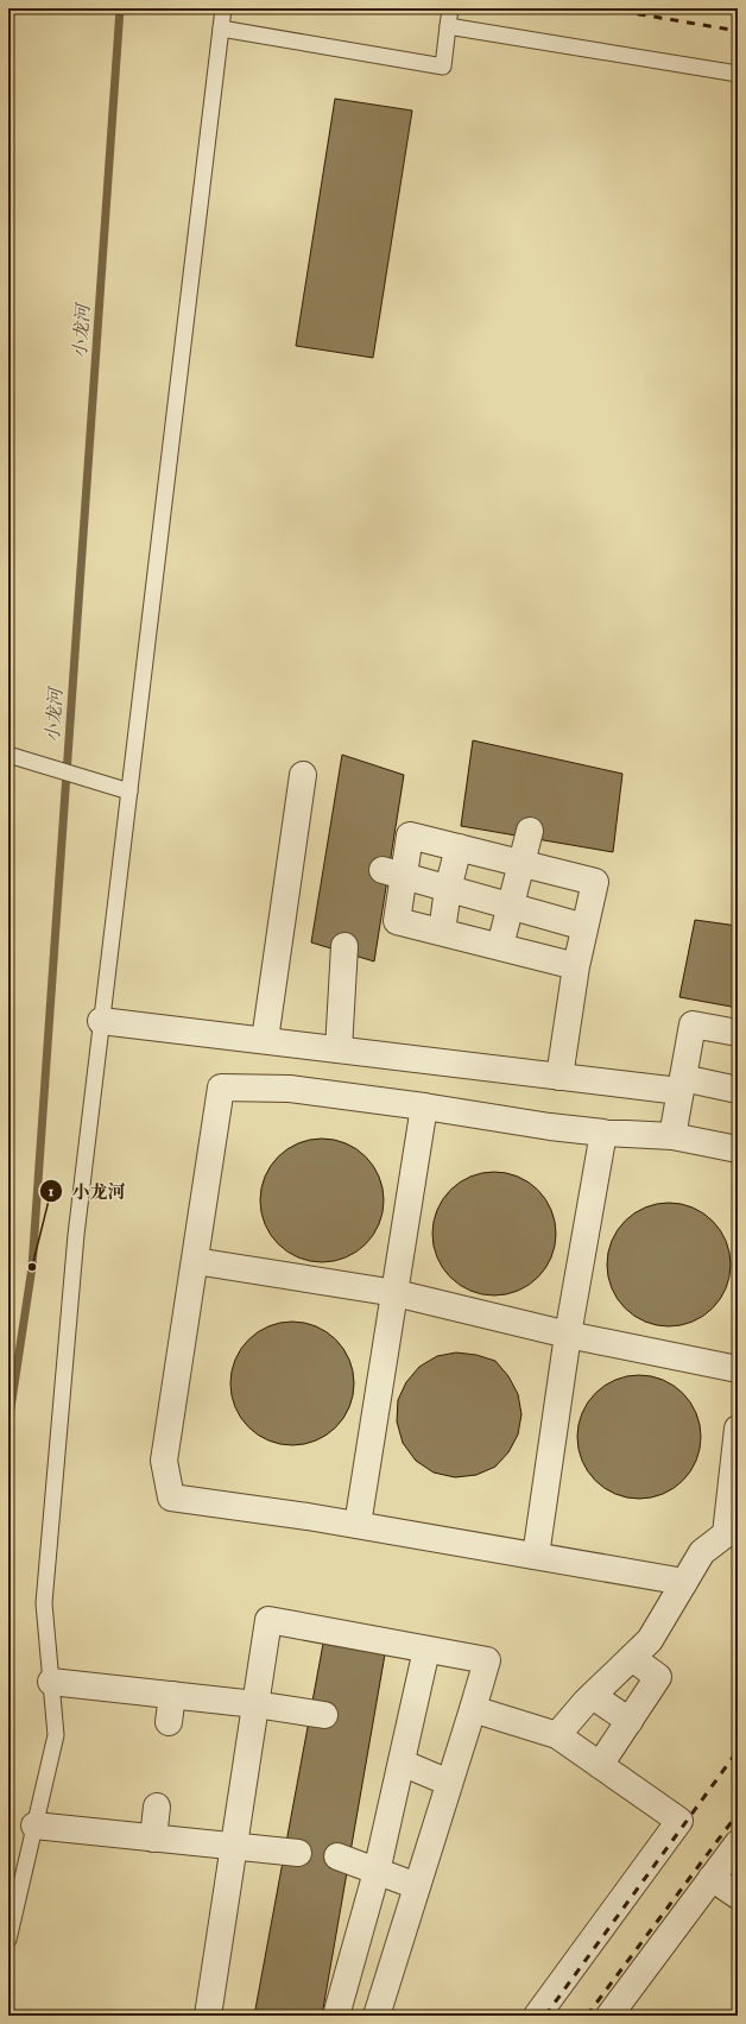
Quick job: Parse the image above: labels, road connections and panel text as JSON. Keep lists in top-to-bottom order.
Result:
{
  "water": ["小龙河"],
  "places": ["小龙河"]
}
